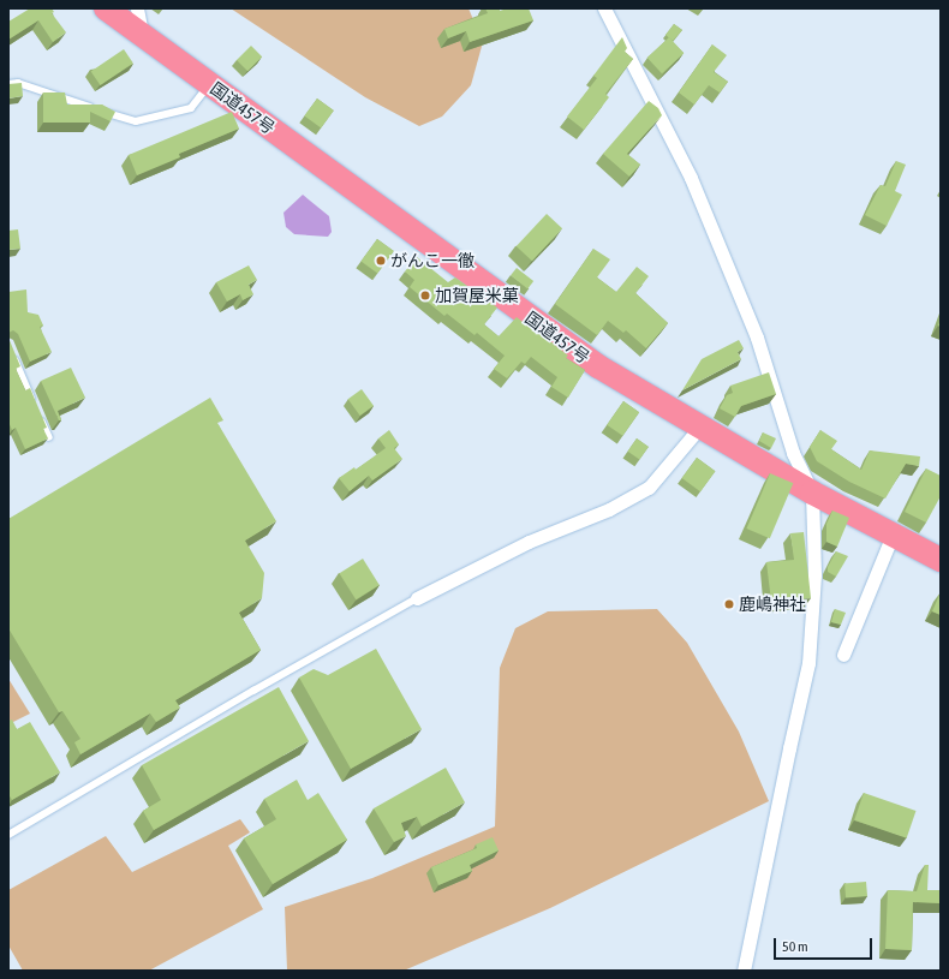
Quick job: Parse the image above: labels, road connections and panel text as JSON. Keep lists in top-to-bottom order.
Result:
{
  "streets": {
    "highway": ["国道457号"]
  },
  "places": ["がんこ一徹", "加賀屋米菓", "鹿嶋神社"],
  "scale_bar": "50 m"
}
